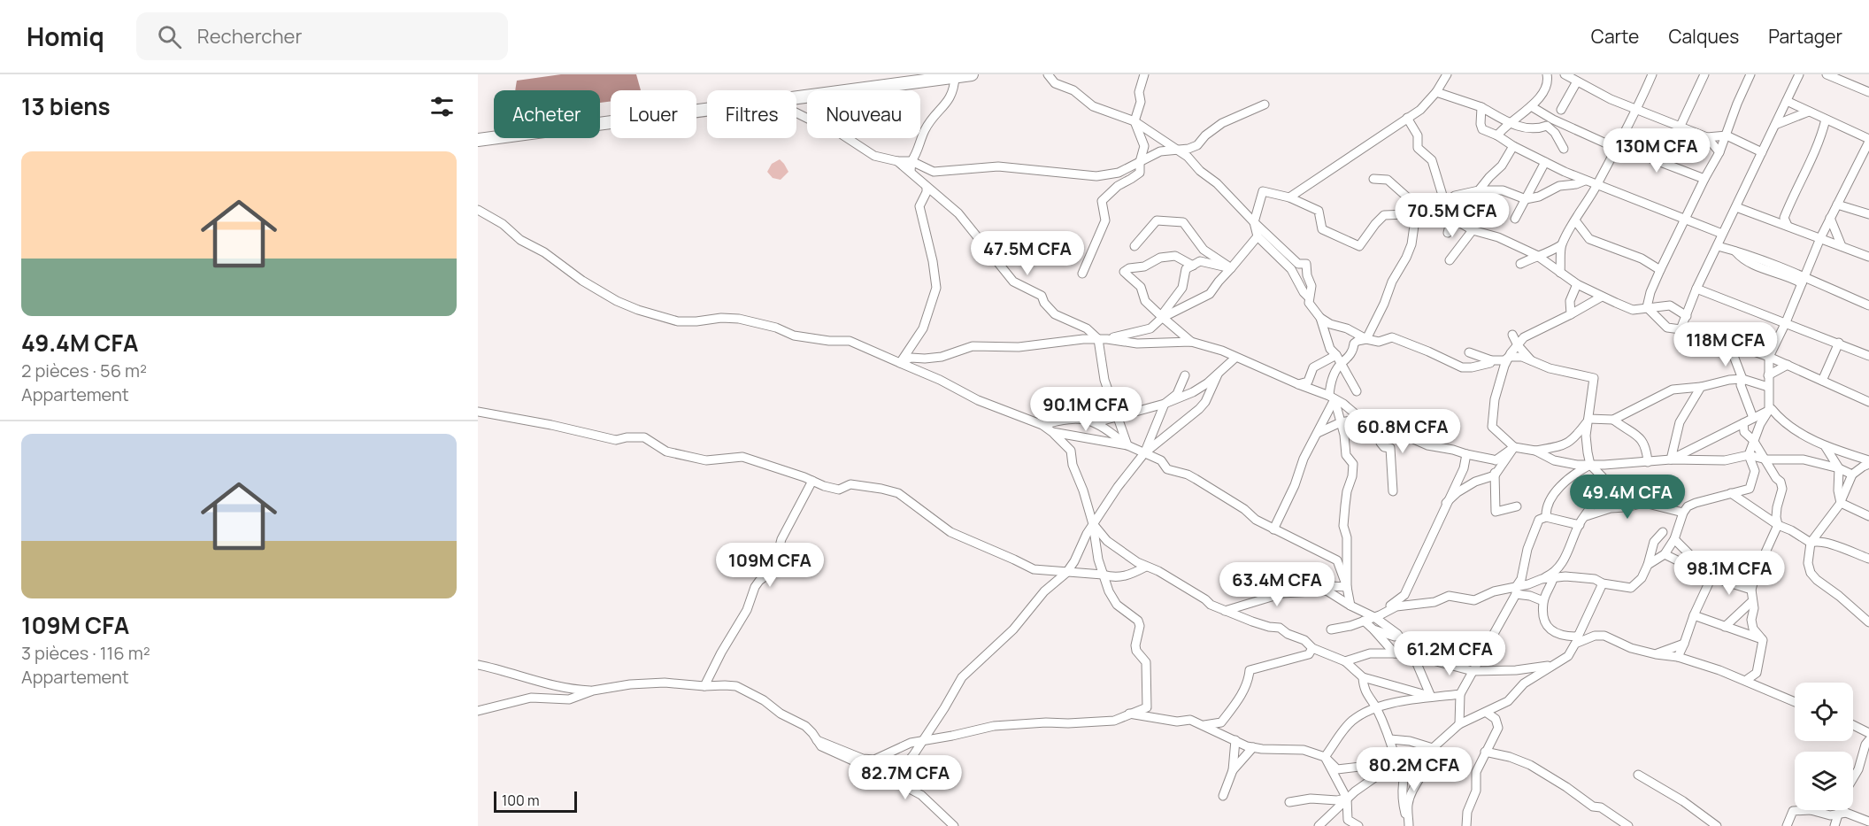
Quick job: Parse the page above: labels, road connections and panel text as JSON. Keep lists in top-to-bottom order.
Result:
{
  "scale_bar": "100 m",
  "page": {
    "header": "Homiq",
    "search": "Rechercher",
    "nav": ["Carte", "Calques", "Partager"],
    "heading": "13 biens",
    "chip": [
      "Acheter",
      "Louer",
      "Filtres",
      "Nouveau"
    ],
    "price": [
      "130M CFA",
      "70.5M CFA",
      "47.5M CFA",
      "118M CFA",
      "90.1M CFA",
      "60.8M CFA",
      "49.4M CFA",
      "109M CFA",
      "98.1M CFA",
      "63.4M CFA",
      "61.2M CFA",
      "80.2M CFA",
      "82.7M CFA"
    ],
    "list": [
      {
        "name": "49.4M CFA",
        "note": "2 pièces · 56 m² · Appartement"
      },
      {
        "name": "109M CFA",
        "note": "3 pièces · 116 m² · Appartement"
      }
    ],
    "scale": "100 m"
  }
}
